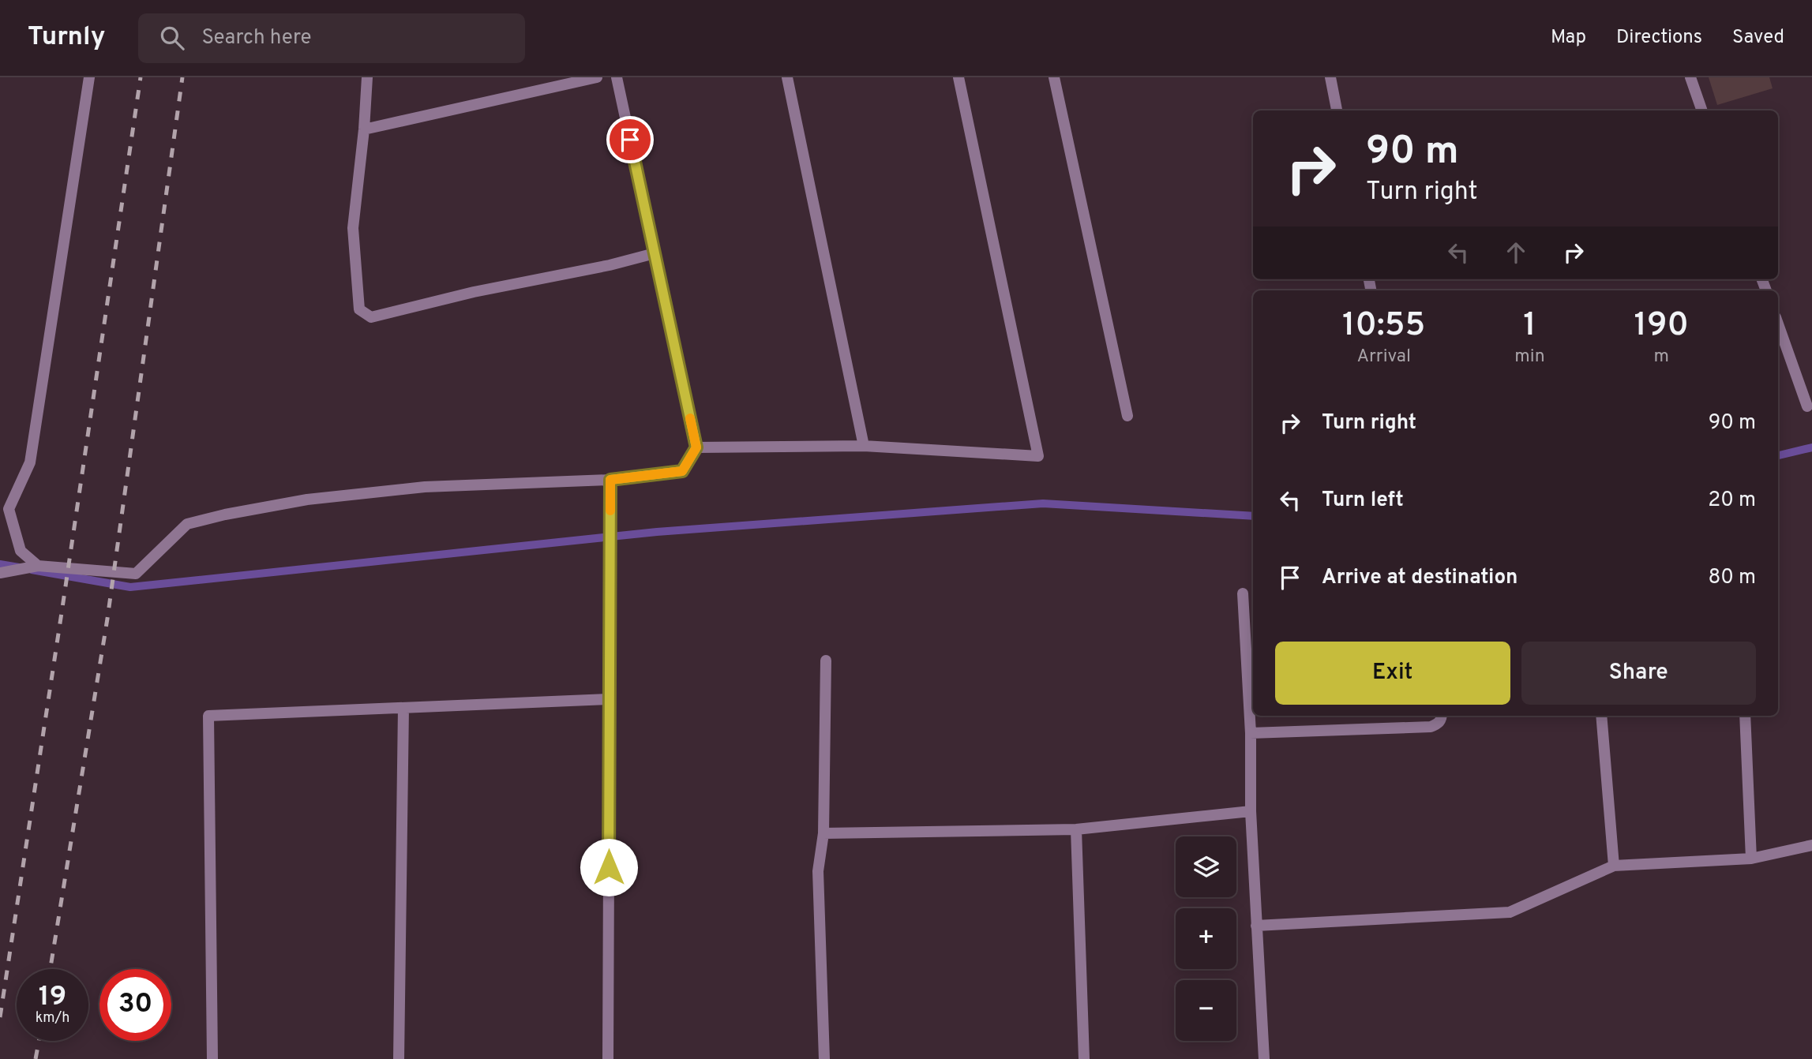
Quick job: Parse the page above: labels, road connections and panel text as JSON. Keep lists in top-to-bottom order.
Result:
{
  "page": {
    "header": "Turnly",
    "search": "Search here",
    "nav": ["Map", "Directions", "Saved"],
    "turn": ["90 m", "Turn right"],
    "eta": [
      "10:55",
      "Arrival",
      "1",
      "min",
      "190",
      "m"
    ],
    "list": [
      {
        "name": "Turn right",
        "value": "90 m"
      },
      {
        "name": "Turn left",
        "value": "20 m"
      },
      {
        "name": "Arrive at destination",
        "value": "80 m"
      }
    ],
    "buttons": ["Exit", "Share"],
    "map_buttons": ["+", "−"],
    "speed": "19 km/h",
    "limit": "30"
  }
}
